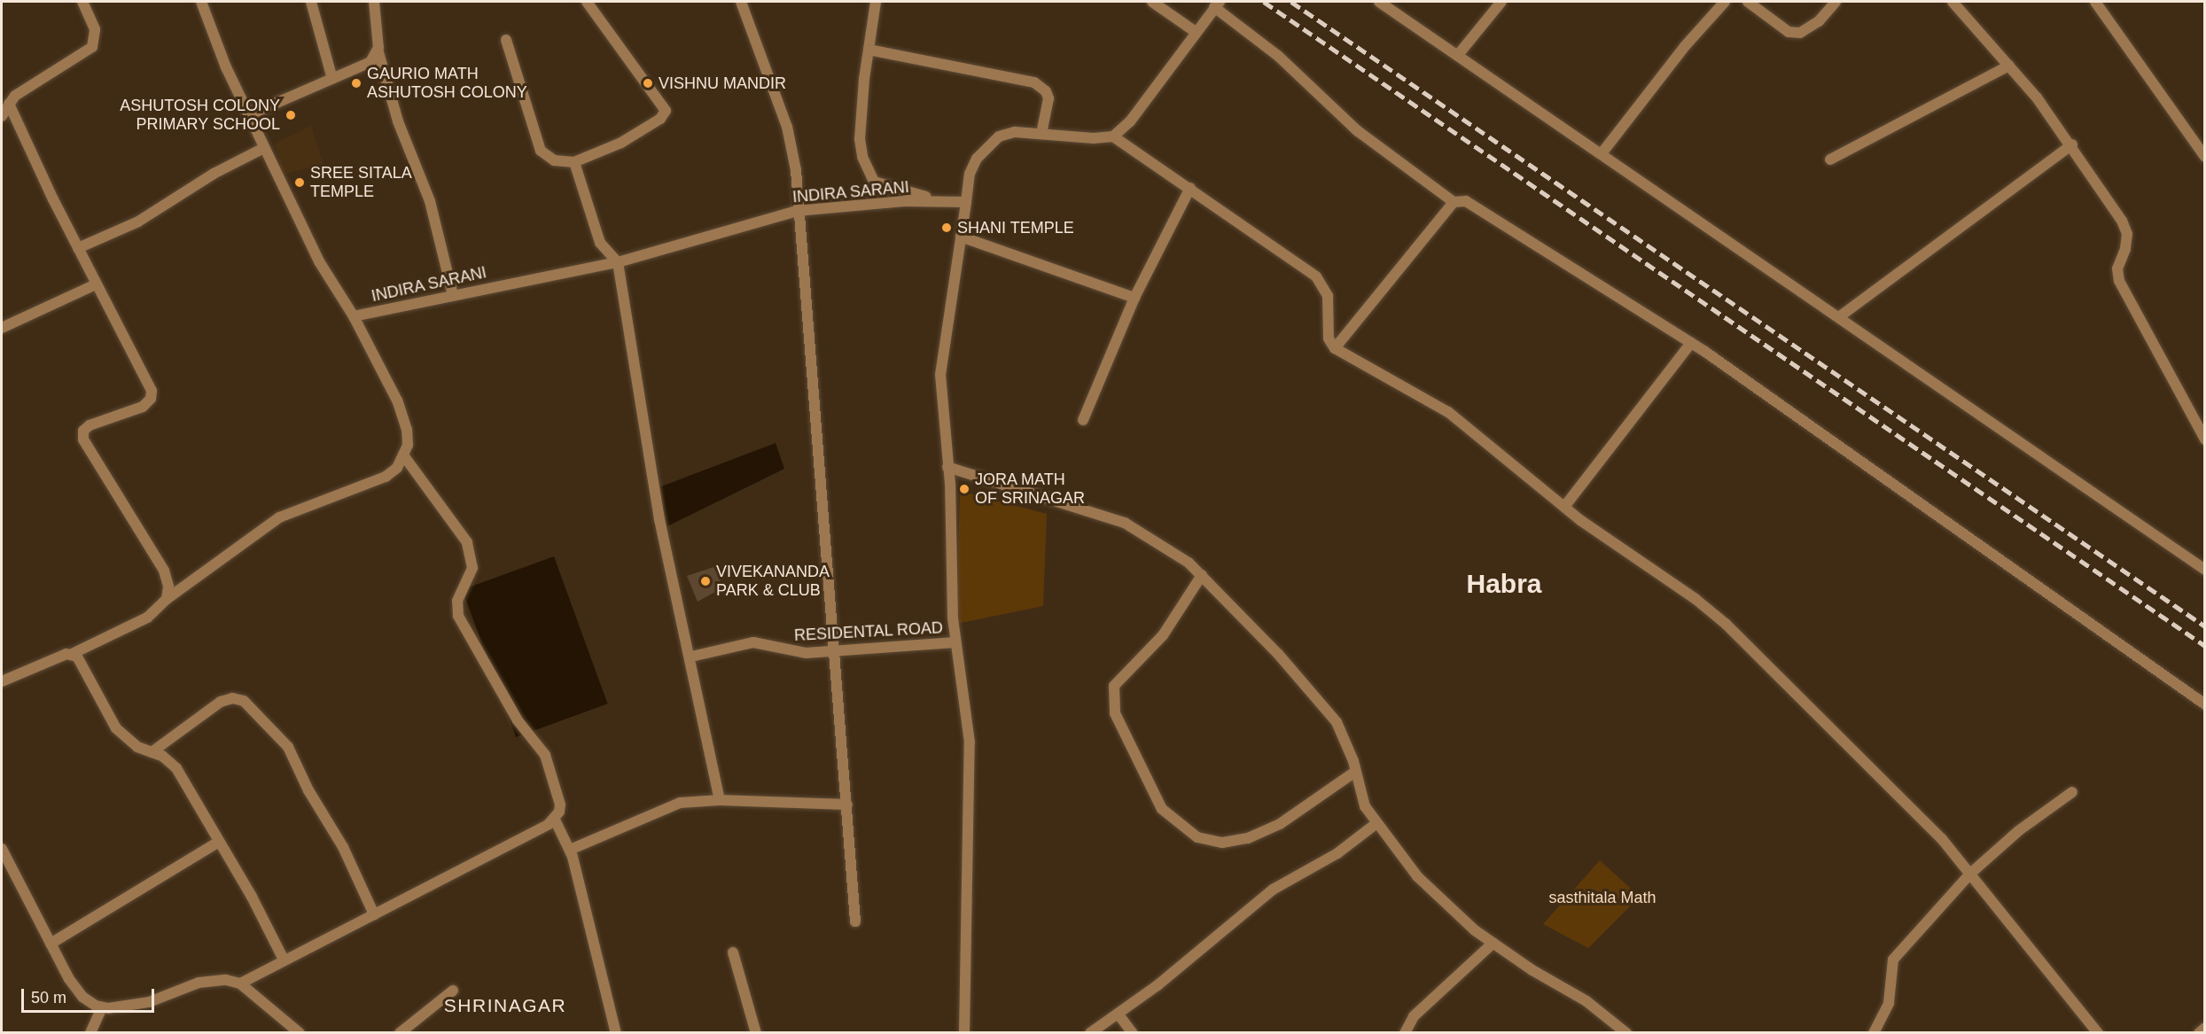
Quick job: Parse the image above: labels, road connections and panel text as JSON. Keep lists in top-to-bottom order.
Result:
{
  "streets": {
    "street": ["INDIRA SARANI", "RESIDENTAL ROAD"]
  },
  "districts": ["Habra", "SHRINAGAR"],
  "parks": ["sasthitala Math"],
  "places": [
    "GAURIO MATH ASHUTOSH COLONY",
    "VISHNU MANDIR",
    "ASHUTOSH COLONY PRIMARY SCHOOL",
    "SREE SITALA TEMPLE",
    "SHANI TEMPLE",
    "JORA MATH OF SRINAGAR",
    "VIVEKANANDA PARK & CLUB"
  ],
  "scale_bar": "50 m"
}
